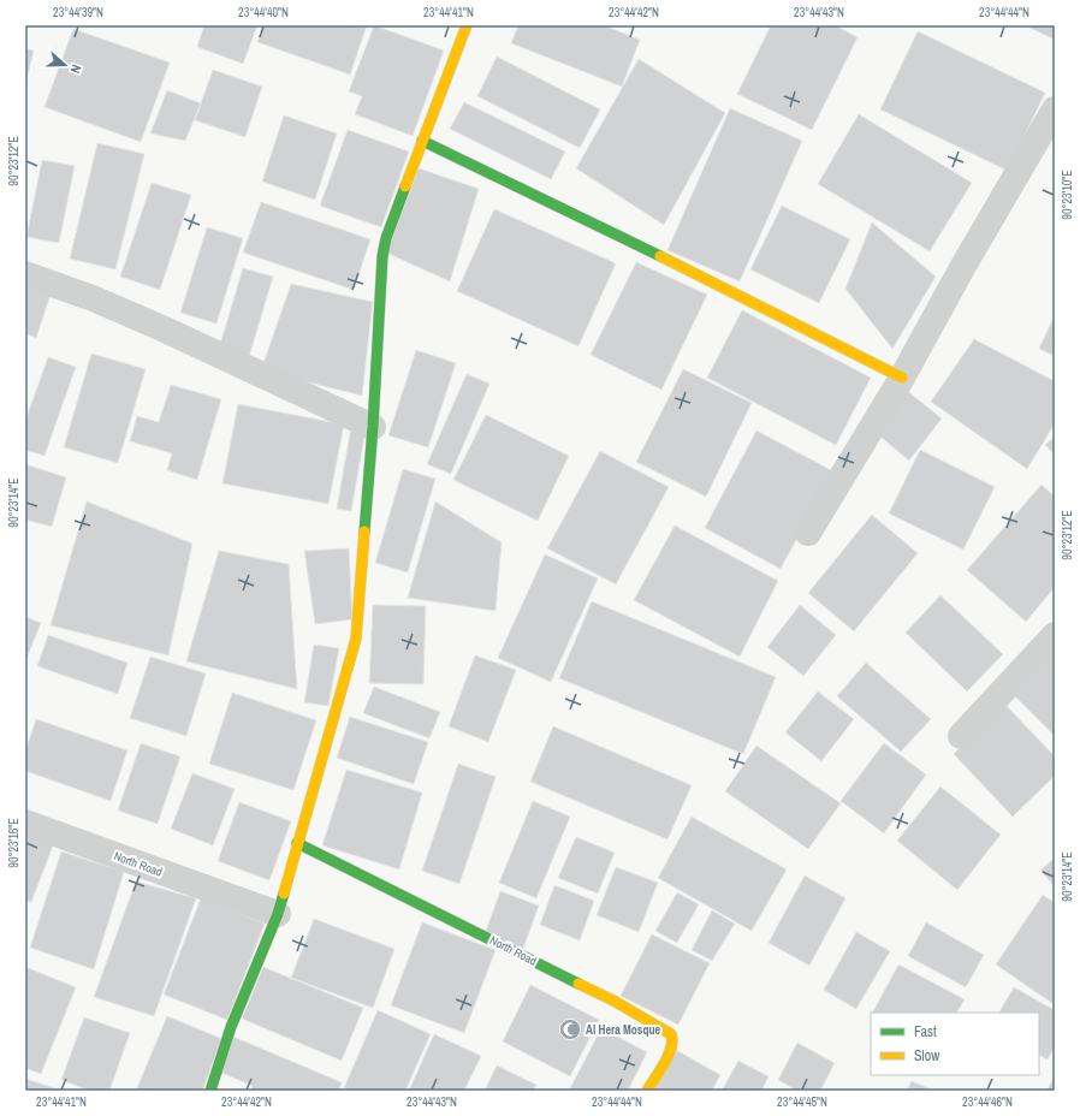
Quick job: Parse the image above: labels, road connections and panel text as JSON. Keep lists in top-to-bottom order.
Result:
{
  "streets": {
    "street": ["North Road"]
  },
  "places": {
    "mosque": ["Al Hera Mosque"]
  },
  "legend": ["Fast", "Slow"],
  "north": "right",
  "coordinates": [
    "23°44'39\"N",
    "23°44'40\"N",
    "23°44'41\"N",
    "23°44'42\"N",
    "23°44'43\"N",
    "23°44'44\"N",
    "90°23'12\"E",
    "90°23'10\"E",
    "90°23'14\"E",
    "90°23'16\"E",
    "23°44'45\"N",
    "23°44'46\"N"
  ]
}
